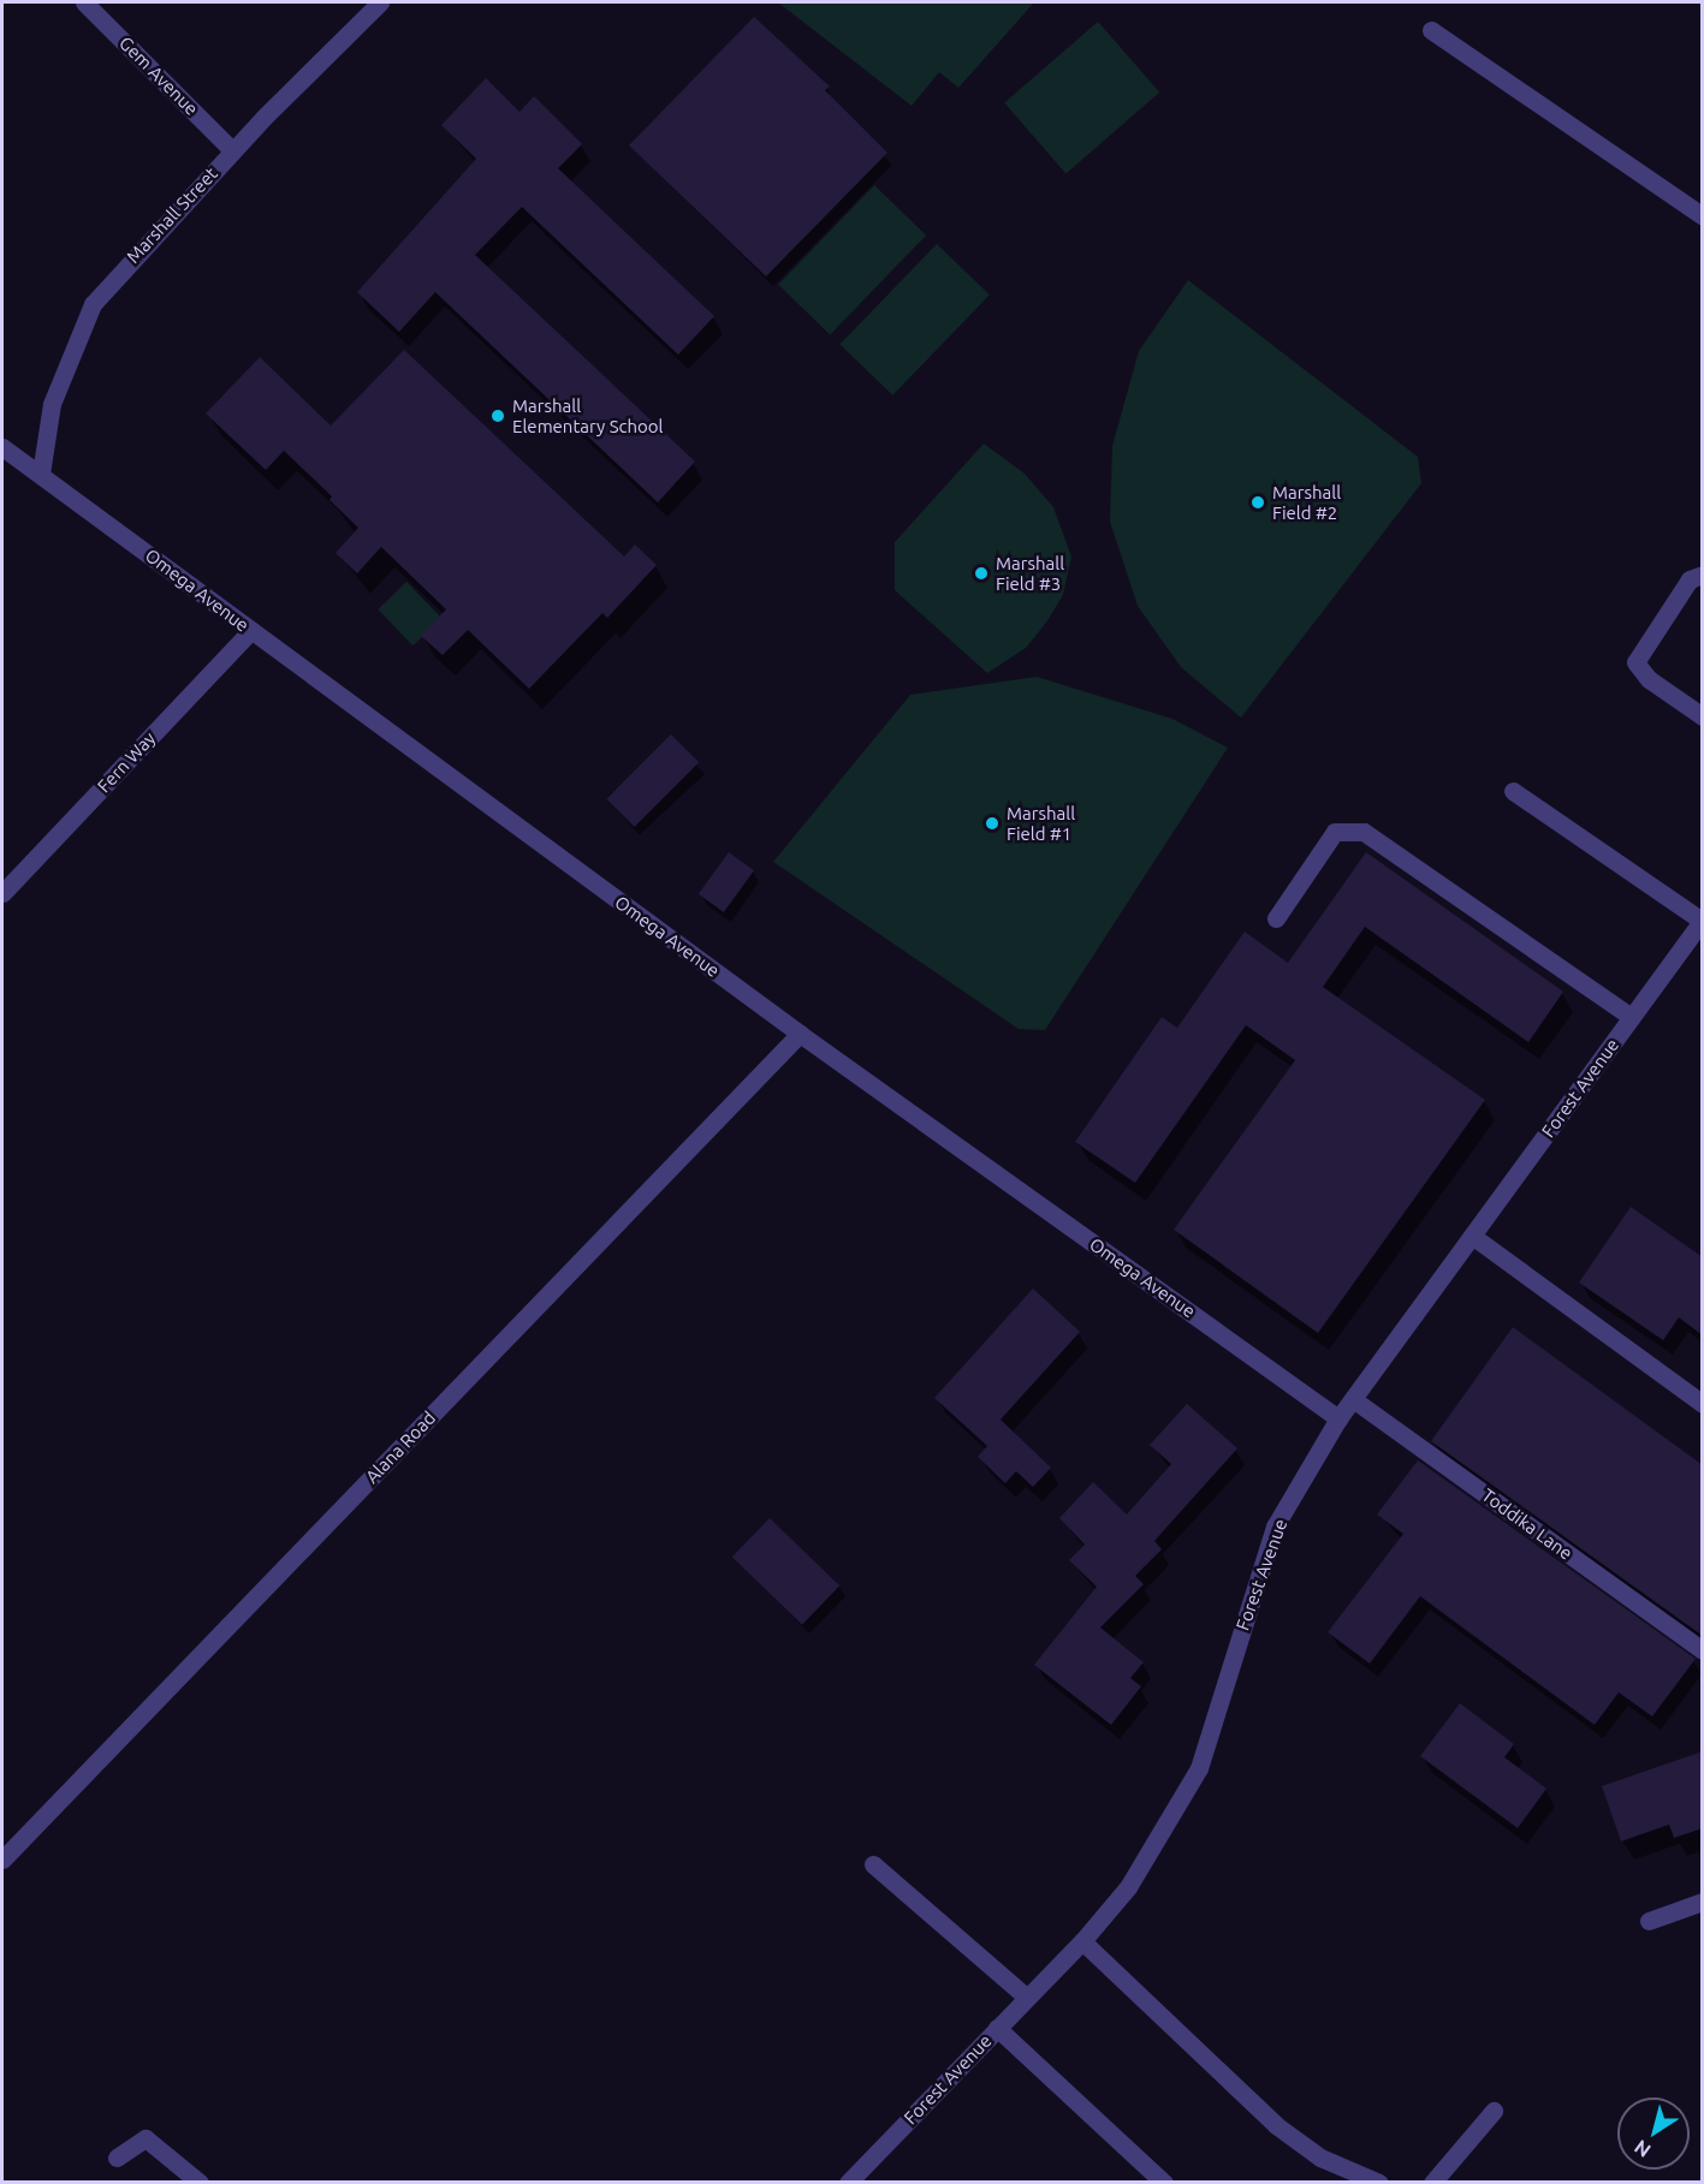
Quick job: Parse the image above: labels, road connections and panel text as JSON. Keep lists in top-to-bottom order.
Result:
{
  "streets": {
    "street": [
      "Gem Avenue",
      "Marshall Street",
      "Omega Avenue",
      "Fern Way",
      "Forest Avenue",
      "Alana Road",
      "Toddika Lane"
    ]
  },
  "crossings": [
    ["Gem Avenue", "Marshall Street"],
    ["Marshall Street", "Omega Avenue"],
    ["Omega Avenue", "Fern Way"],
    ["Omega Avenue", "Forest Avenue"],
    ["Omega Avenue", "Alana Road"],
    ["Forest Avenue", "Toddika Lane"]
  ],
  "places": [
    "Marshall Elementary School",
    "Marshall Field #2",
    "Marshall Field #3",
    "Marshall Field #1"
  ],
  "north": "bottom left"
}
